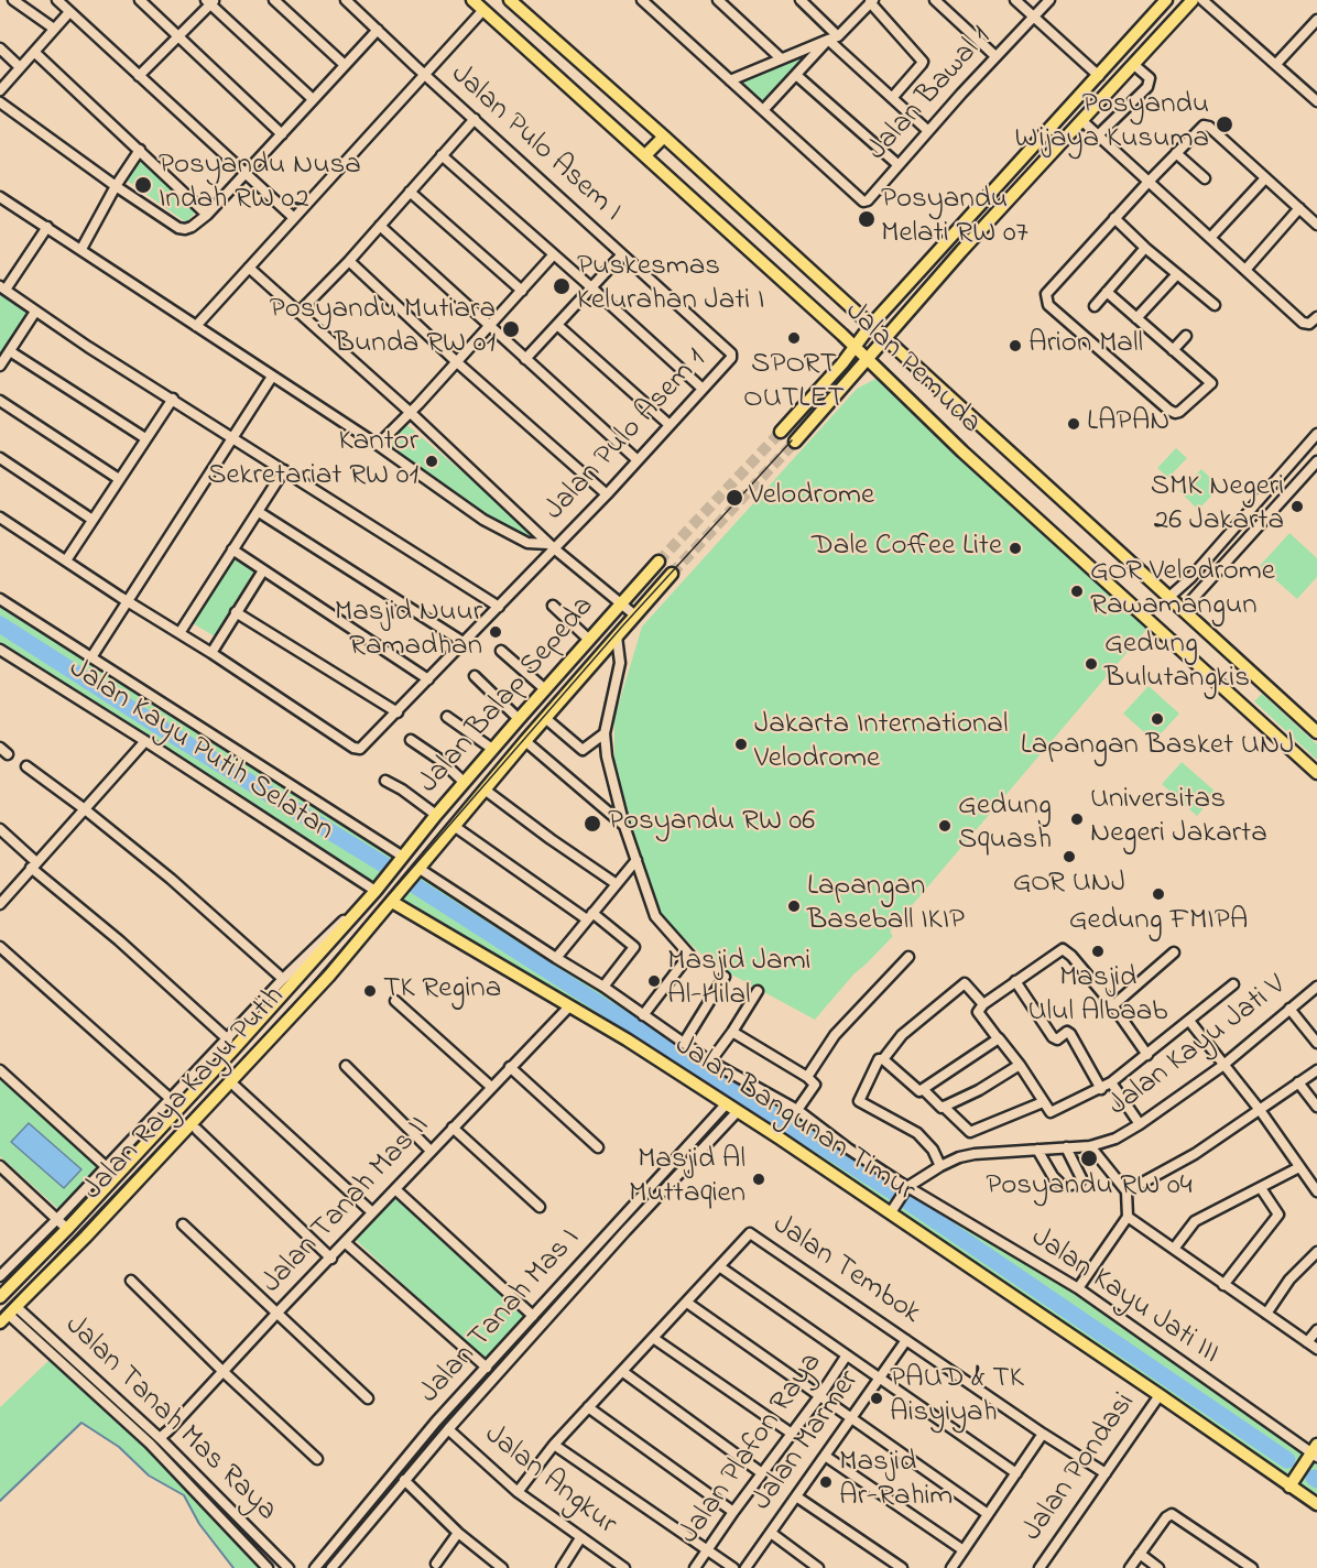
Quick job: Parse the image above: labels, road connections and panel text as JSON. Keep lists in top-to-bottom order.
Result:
{
  "streets": {
    "main road": [
      "Jalan Pemuda",
      "Jalan Balap Sepeda",
      "Jalan Raya Kayu Putih",
      "Jalan Bangunan Timur"
    ],
    "street": [
      "Jalan Bawal 1",
      "Jalan Pulo Asem I",
      "Jalan Pulo Asem 1",
      "Jalan Kayu Putih Selatan",
      "Jalan Kayu Jati V",
      "Jalan Tanah Mas II",
      "Jalan Tembok",
      "Jalan Kayu Jati III",
      "Jalan Tanah Mas I",
      "Jalan Tanah Mas Raya",
      "Jalan Marmer",
      "Jalan Plafon Raya",
      "Jalan Pondasi",
      "Jalan Angkur"
    ]
  },
  "crossings": [
    ["Jalan Pulo Asem I", "Jalan Pulo Asem 1"],
    ["Jalan Balap Sepeda", "Jalan Kayu Putih Selatan"],
    ["Jalan Balap Sepeda", "Jalan Raya Kayu Putih"],
    ["Jalan Balap Sepeda", "Jalan Bangunan Timur"],
    ["Jalan Balap Sepeda", "Jalan Kayu Jati III"],
    ["Jalan Kayu Putih Selatan", "Jalan Raya Kayu Putih"],
    ["Jalan Kayu Jati V", "Jalan Bangunan Timur"],
    ["Jalan Kayu Jati V", "Jalan Kayu Jati III"],
    ["Jalan Raya Kayu Putih", "Jalan Bangunan Timur"],
    ["Jalan Raya Kayu Putih", "Jalan Tanah Mas Raya"],
    ["Jalan Bangunan Timur", "Jalan Tanah Mas II"],
    ["Jalan Bangunan Timur", "Jalan Tanah Mas I"],
    ["Jalan Bangunan Timur", "Jalan Pondasi"],
    ["Jalan Tanah Mas II", "Jalan Tanah Mas Raya"],
    ["Jalan Tembok", "Jalan Marmer"],
    ["Jalan Tembok", "Jalan Pondasi"],
    ["Jalan Tembok", "Jalan Angkur"],
    ["Jalan Tanah Mas I", "Jalan Angkur"]
  ],
  "places": [
    "Posyandu Wijaya Kusuma",
    "Posyandu Nusa Indah RW 02",
    "Posyandu Melati RW 07",
    "Puskesmas Kelurahan Jati I",
    "Posyandu Mutiara Bunda RW 01",
    "SPORT OUTLET",
    "Arion Mall",
    "LAPAN",
    "Kantor Sekretariat RW 01",
    "Velodrome",
    "SMK Negeri 26 Jakarta",
    "Dale Coffee Lite",
    "GOR Velodrome Rawamangun",
    "Masjid Nuur Ramadhan",
    "Gedung Bulutangkis",
    "Lapangan Basket UNJ",
    "Jakarta International Velodrome",
    "Universitas Negeri Jakarta",
    "Posyandu RW 06",
    "Gedung Squash",
    "GOR UNJ",
    "Gedung FMIPA",
    "Lapangan Baseball IKIP",
    "Masjid Ulul Albaab",
    "Masjid Jami Al-Hilal",
    "TK Regina",
    "Posyandu RW 04",
    "Masjid Al Muttaqien",
    "PAUD & TK Aisyiyah",
    "Masjid Ar-Rahim"
  ]
}
